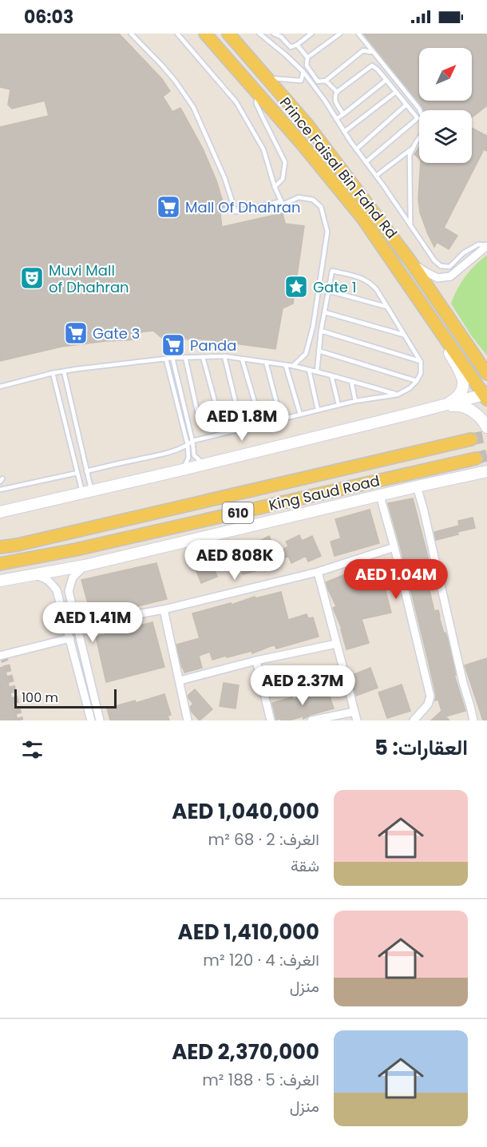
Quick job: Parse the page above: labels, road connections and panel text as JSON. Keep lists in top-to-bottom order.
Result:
{
  "streets": {
    "main road": ["Prince Faisal Bin Fahd Rd", "King Saud Road", "610"]
  },
  "places": {
    "supermarket": ["Mall Of Dhahran", "Gate 3", "Panda"],
    "theatre": ["Muvi Mall of Dhahran"],
    "place": ["Gate 1"]
  },
  "scale_bar": "100 m",
  "north": "top right",
  "page": {
    "status": "06:03",
    "price": [
      "AED 1.8M",
      "AED 808K",
      "AED 1.04M",
      "AED 1.41M",
      "AED 2.37M"
    ],
    "scale": "100 m",
    "heading": "العقارات: 5",
    "list": [
      {
        "name": "AED 1,040,000",
        "note": "الغرف: 2 · 68 m² · شقة"
      },
      {
        "name": "AED 1,410,000",
        "note": "الغرف: 4 · 120 m² · منزل"
      },
      {
        "name": "AED 2,370,000",
        "note": "الغرف: 5 · 188 m² · منزل"
      }
    ]
  }
}
